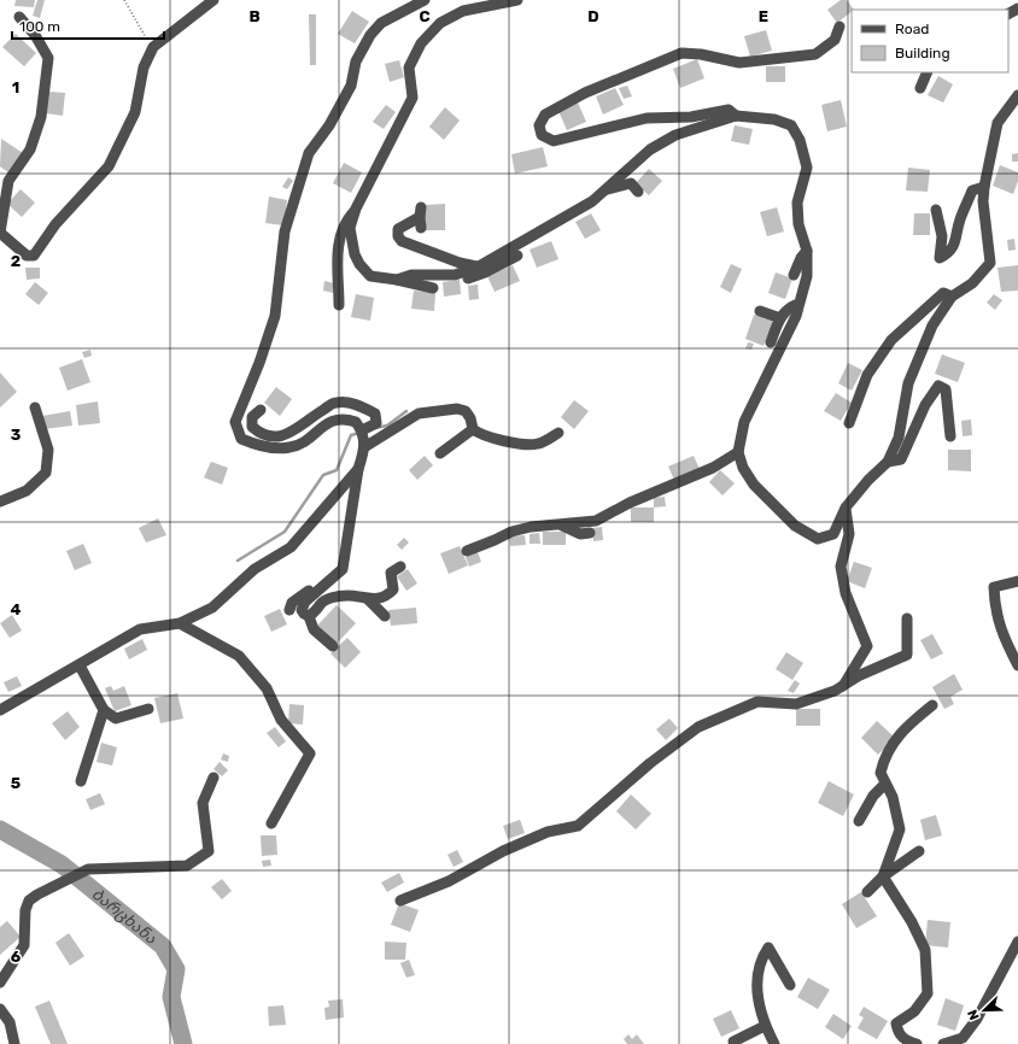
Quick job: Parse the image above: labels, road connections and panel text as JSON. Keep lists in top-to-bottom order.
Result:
{
  "water": ["ბარცხანა"],
  "legend": ["Road", "Building"],
  "scale_bar": "100 m",
  "north": "bottom left",
  "grid": {
    "columns": [
      "B",
      "C",
      "D",
      "E"
    ],
    "rows": [
      "1",
      "2",
      "3",
      "4",
      "5",
      "6"
    ]
  }
}
